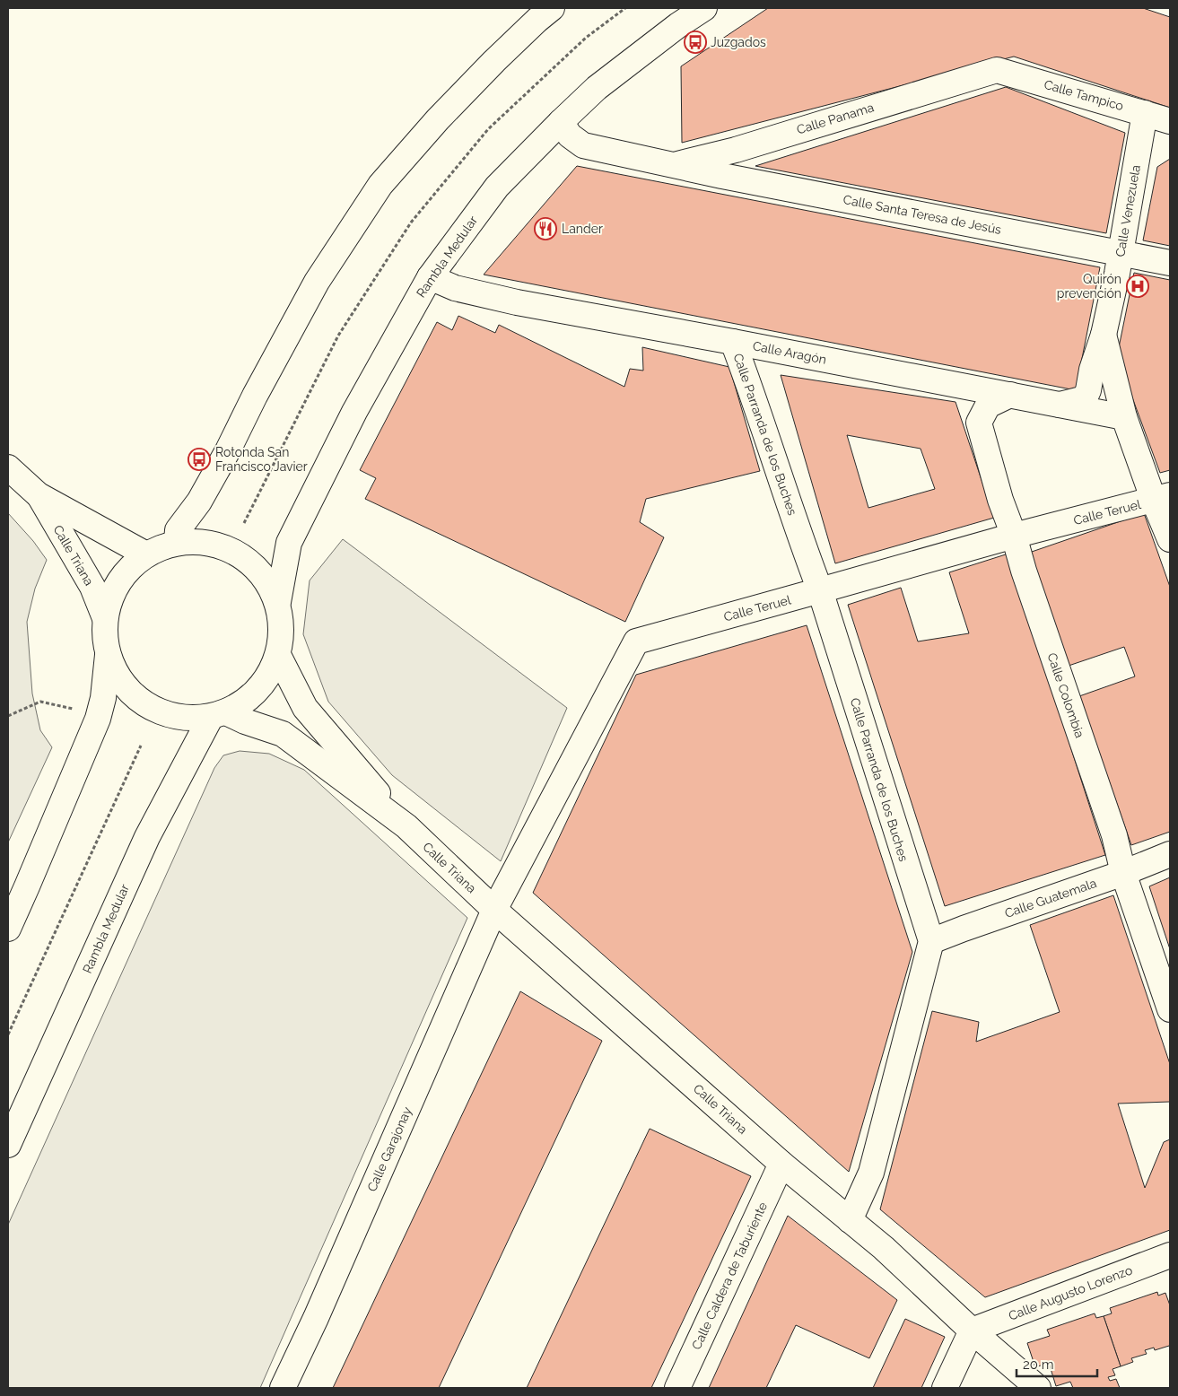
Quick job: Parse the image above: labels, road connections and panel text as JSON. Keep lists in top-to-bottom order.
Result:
{
  "streets": {
    "street": [
      "Calle Tampico",
      "Calle Panama",
      "Calle Venezuela",
      "Calle Santa Teresa de Jesús",
      "Rambla Medular",
      "Calle Aragón",
      "Calle Parranda de los Buches",
      "Calle Teruel",
      "Calle Triana",
      "Calle Colombia",
      "Calle Guatemala",
      "Calle Garajonay",
      "Calle Caldera de Taburiente",
      "Calle Augusto Lorenzo"
    ]
  },
  "crossings": [
    ["Calle Tampico", "Calle Panama"],
    ["Calle Tampico", "Calle Venezuela"],
    ["Calle Panama", "Calle Santa Teresa de Jesús"],
    ["Calle Venezuela", "Calle Santa Teresa de Jesús"],
    ["Calle Venezuela", "Calle Aragón"],
    ["Calle Venezuela", "Calle Teruel"],
    ["Calle Santa Teresa de Jesús", "Rambla Medular"],
    ["Rambla Medular", "Calle Aragón"],
    ["Rambla Medular", "Calle Triana"],
    ["Calle Aragón", "Calle Parranda de los Buches"],
    ["Calle Aragón", "Calle Colombia"],
    ["Calle Parranda de los Buches", "Calle Teruel"],
    ["Calle Parranda de los Buches", "Calle Guatemala"],
    ["Calle Teruel", "Calle Triana"],
    ["Calle Teruel", "Calle Colombia"],
    ["Calle Teruel", "Calle Garajonay"],
    ["Calle Triana", "Calle Garajonay"],
    ["Calle Triana", "Calle Caldera de Taburiente"],
    ["Calle Triana", "Calle Augusto Lorenzo"],
    ["Calle Colombia", "Calle Guatemala"]
  ],
  "places": {
    "bus stop": ["Juzgados", "Rotonda San Francisco Javier"],
    "restaurant": ["Lander"],
    "hospital": ["Quirón prevención"]
  },
  "scale_bar": "20 m"
}
